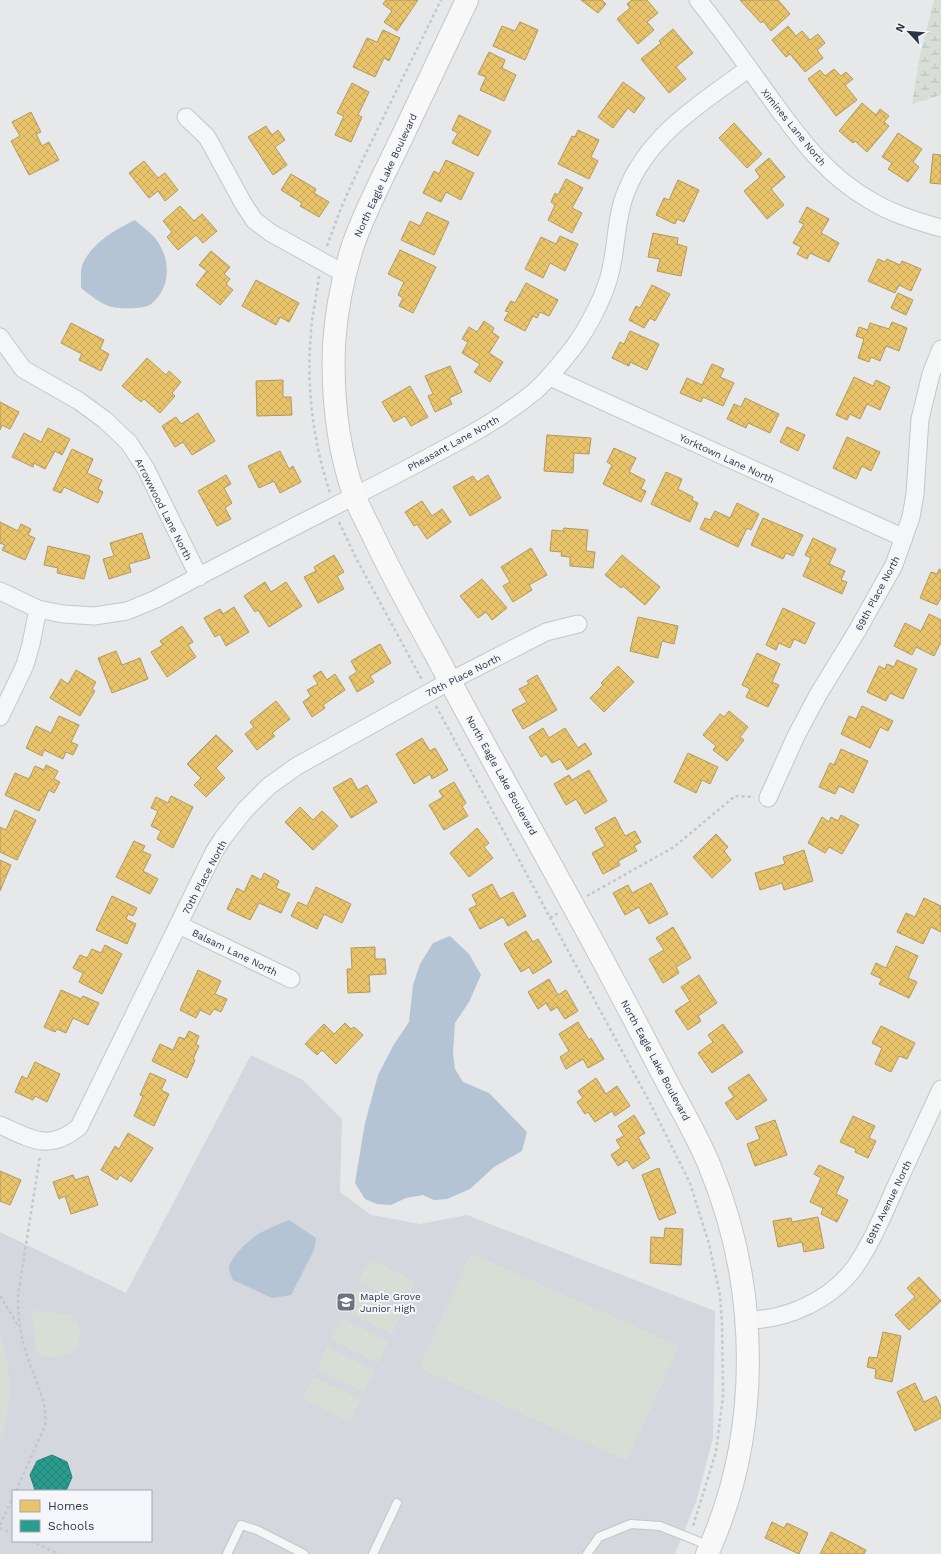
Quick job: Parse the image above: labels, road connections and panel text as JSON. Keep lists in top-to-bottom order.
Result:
{
  "streets": {
    "street": [
      "Ximines Lane North",
      "North Eagle Lake Boulevard",
      "Pheasant Lane North",
      "Yorktown Lane North",
      "Arrowwood Lane North",
      "69th Place North",
      "70th Place North",
      "Balsam Lane North",
      "69th Avenue North"
    ]
  },
  "crossings": [
    ["Ximines Lane North", "Pheasant Lane North"],
    ["North Eagle Lake Boulevard", "Pheasant Lane North"],
    ["North Eagle Lake Boulevard", "70th Place North"],
    ["North Eagle Lake Boulevard", "69th Avenue North"],
    ["Pheasant Lane North", "Yorktown Lane North"],
    ["Pheasant Lane North", "Arrowwood Lane North"],
    ["Yorktown Lane North", "69th Place North"],
    ["70th Place North", "Balsam Lane North"]
  ],
  "places": {
    "school or university": ["Maple Grove Junior High"]
  },
  "legend": ["Homes", "Schools"],
  "north": "top left"
}
